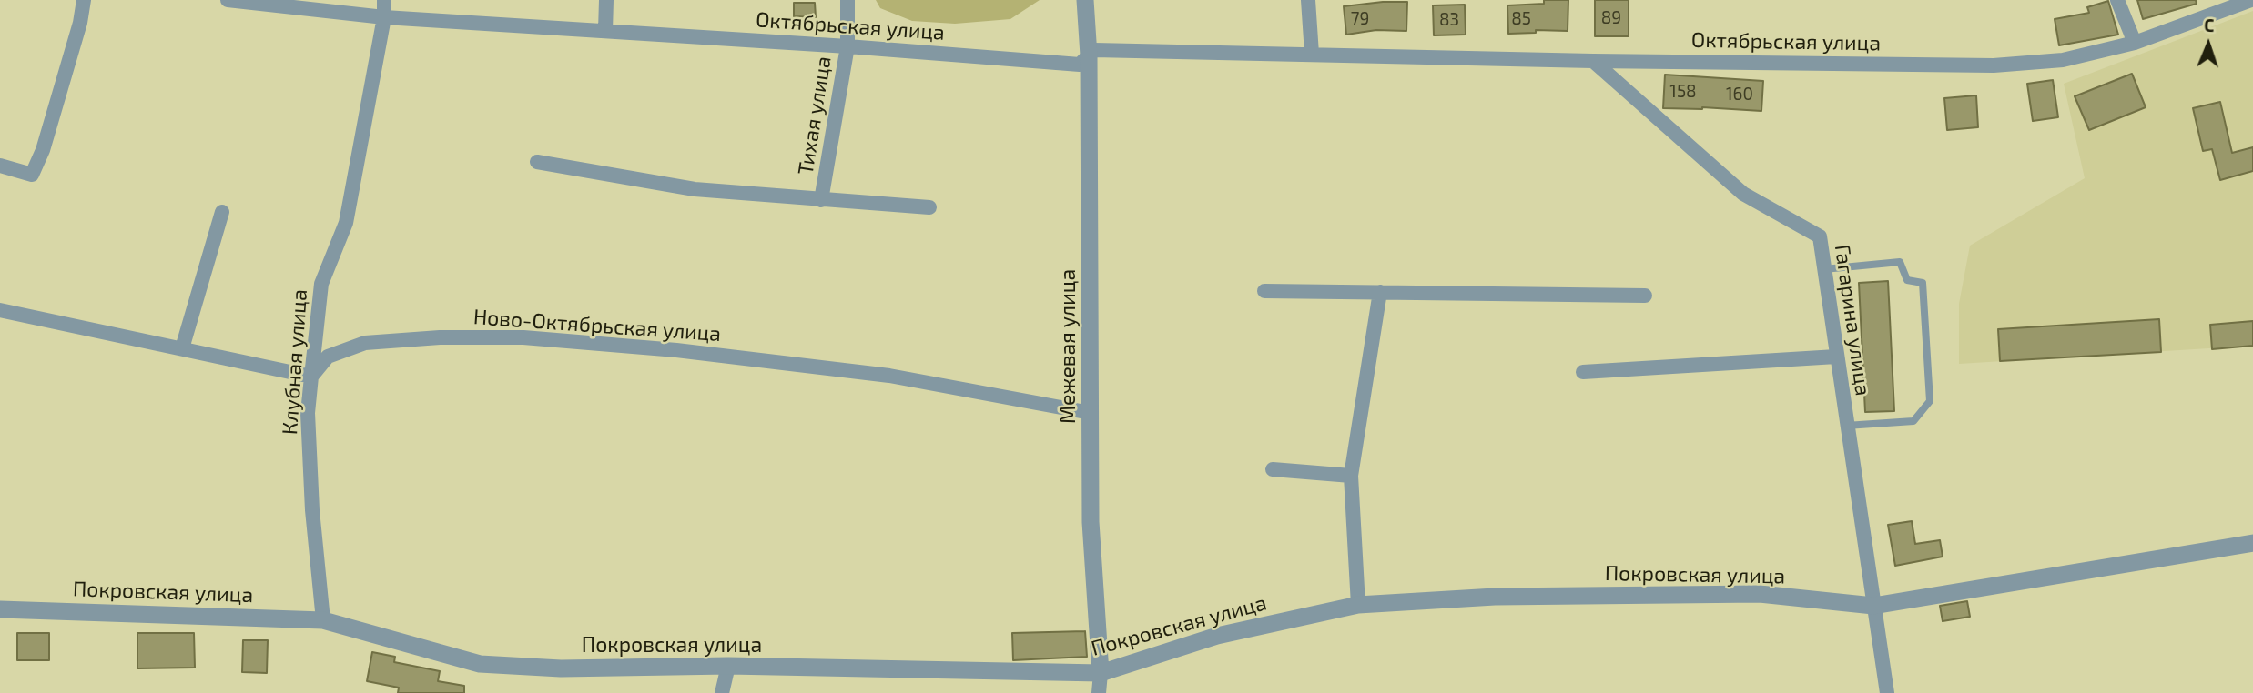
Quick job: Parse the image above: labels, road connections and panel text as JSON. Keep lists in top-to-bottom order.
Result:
{
  "streets": {
    "street": [
      "Октябрьская улица",
      "Тихая улица",
      "Гагарина улица",
      "Ново-Октябрьская улица",
      "Межевая улица",
      "Клубная улица",
      "Покровская улица"
    ]
  },
  "crossings": [
    ["Октябрьская улица", "Тихая улица"],
    ["Октябрьская улица", "Гагарина улица"],
    ["Октябрьская улица", "Межевая улица"],
    ["Октябрьская улица", "Клубная улица"],
    ["Гагарина улица", "Покровская улица"],
    ["Ново-Октябрьская улица", "Межевая улица"],
    ["Ново-Октябрьская улица", "Клубная улица"],
    ["Межевая улица", "Покровская улица"],
    ["Клубная улица", "Покровская улица"]
  ],
  "house_numbers": [
    "89",
    "79",
    "85",
    "83",
    "158",
    "160"
  ],
  "north": "top"
}
